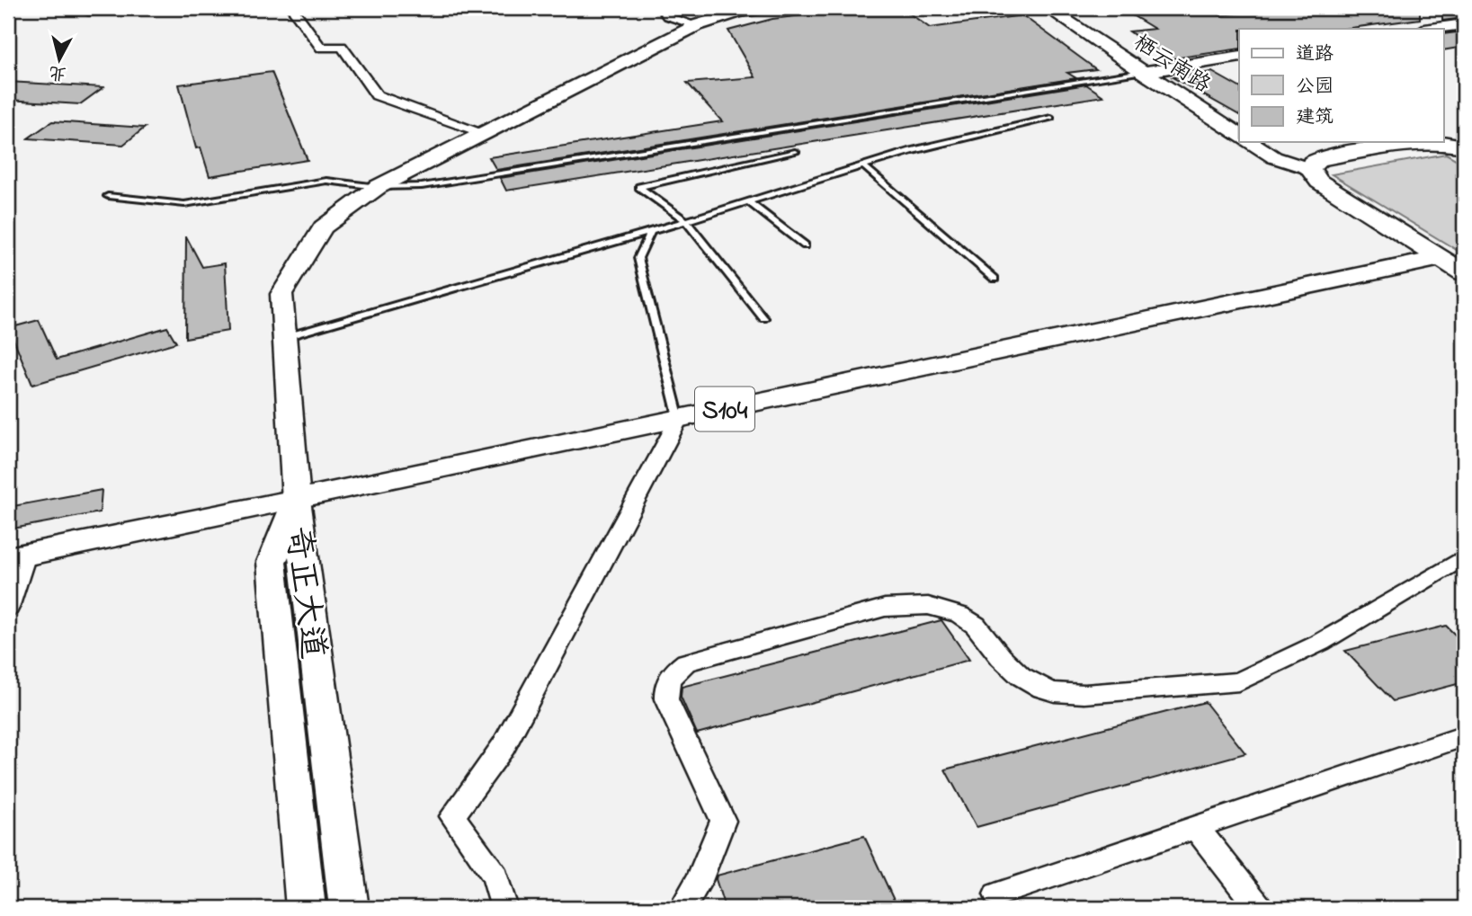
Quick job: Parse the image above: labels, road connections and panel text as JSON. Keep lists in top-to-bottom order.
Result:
{
  "streets": {
    "main road": ["S104"],
    "street": ["栖云南路", "奇正大道"]
  },
  "crossings": [
    ["S104", "奇正大道"]
  ],
  "legend": ["道路", "公园", "建筑"],
  "north": "bottom"
}
